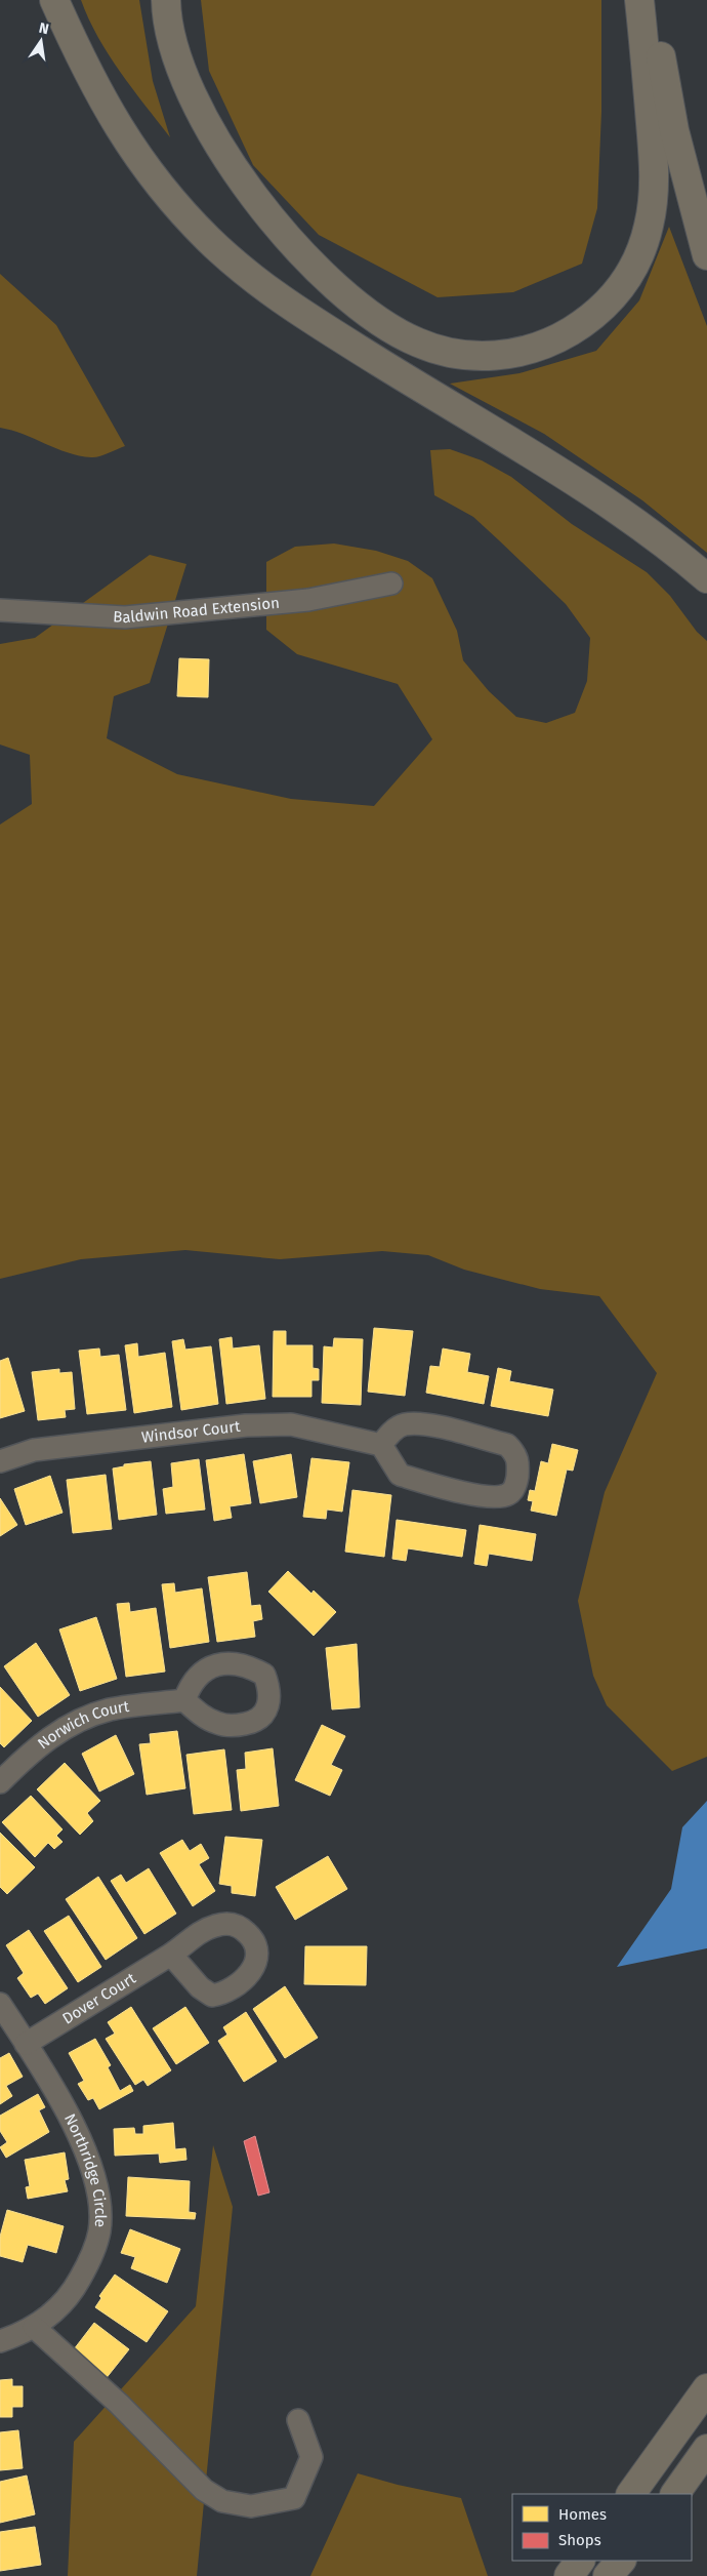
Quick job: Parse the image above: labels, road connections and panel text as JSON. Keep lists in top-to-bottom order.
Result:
{
  "streets": {
    "street": [
      "Baldwin Road Extension",
      "Windsor Court",
      "Norwich Court",
      "Dover Court",
      "Northridge Circle"
    ]
  },
  "crossings": [
    ["Dover Court", "Northridge Circle"]
  ],
  "legend": ["Homes", "Shops"],
  "north": "top"
}
